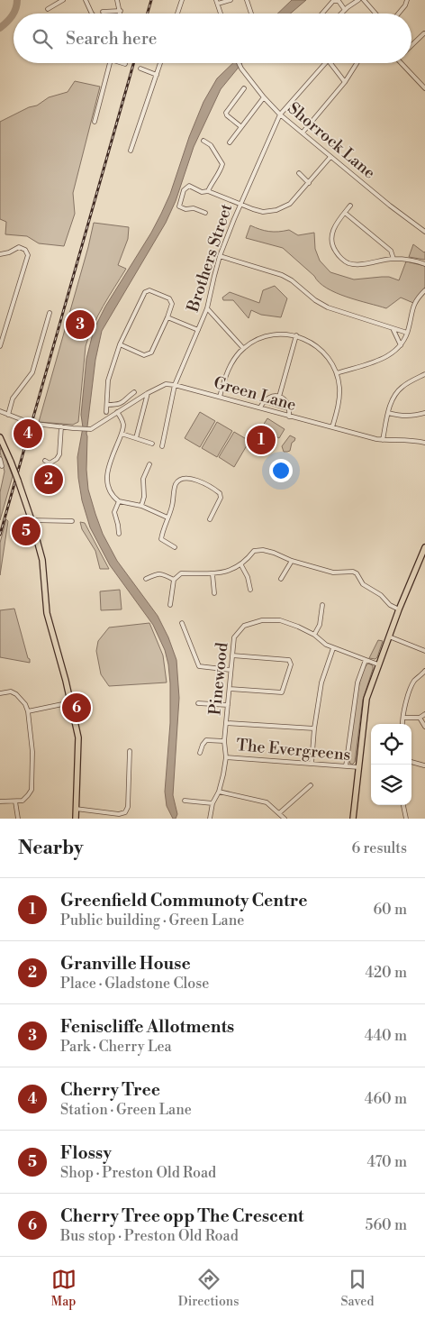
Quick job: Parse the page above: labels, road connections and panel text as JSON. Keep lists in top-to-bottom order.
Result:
{
  "streets": {
    "street": [
      "Shorrock Lane",
      "Brothers Street",
      "Green Lane",
      "Pinewood",
      "The Evergreens"
    ]
  },
  "crossings": [
    ["Shorrock Lane", "Brothers Street"],
    ["Brothers Street", "Green Lane"],
    ["Pinewood", "The Evergreens"]
  ],
  "page": {
    "search": "Search here",
    "pins": [
      "3",
      "4",
      "1",
      "2",
      "5",
      "6"
    ],
    "heading": ["Nearby", "6 results"],
    "list": [
      {
        "mark": "1",
        "name": "Greenfield Communoty Centre",
        "note": "Public building · Green Lane",
        "value": "60 m"
      },
      {
        "mark": "2",
        "name": "Granville House",
        "note": "Place · Gladstone Close",
        "value": "420 m"
      },
      {
        "mark": "3",
        "name": "Feniscliffe Allotments",
        "note": "Park · Cherry Lea",
        "value": "440 m"
      },
      {
        "mark": "4",
        "name": "Cherry Tree",
        "note": "Station · Green Lane",
        "value": "460 m"
      },
      {
        "mark": "5",
        "name": "Flossy",
        "note": "Shop · Preston Old Road",
        "value": "470 m"
      },
      {
        "mark": "6",
        "name": "Cherry Tree opp The Crescent",
        "note": "Bus stop · Preston Old Road",
        "value": "560 m"
      }
    ],
    "nav": ["Map", "Directions", "Saved"]
  }
}
